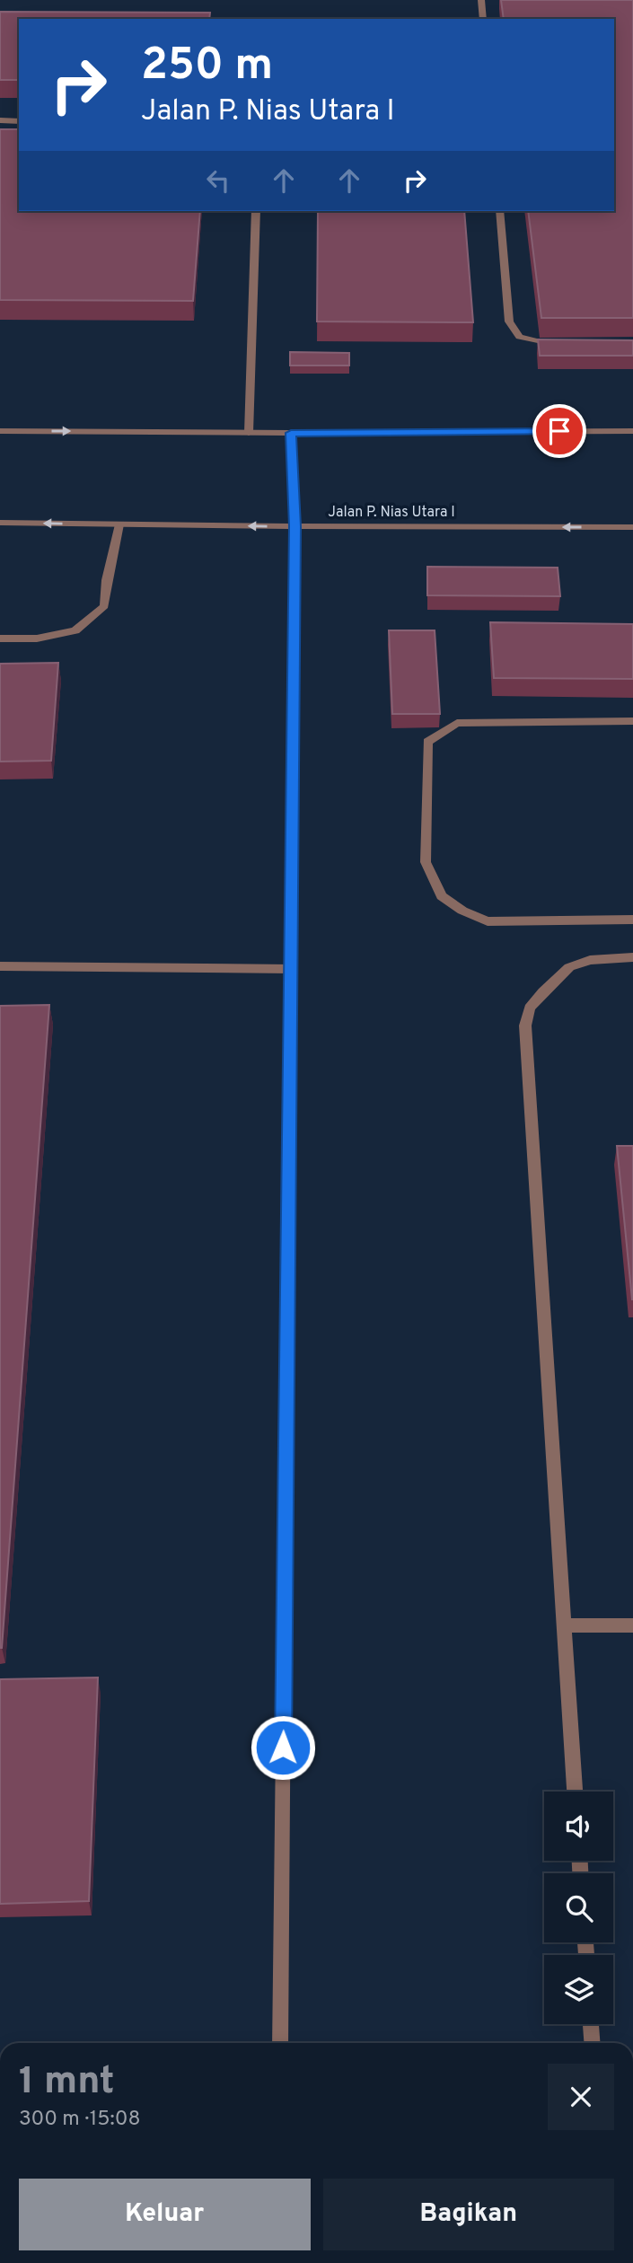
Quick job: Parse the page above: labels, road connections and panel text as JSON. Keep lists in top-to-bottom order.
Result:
{
  "streets": {
    "street": ["Jalan P. Nias Utara I"]
  },
  "page": {
    "turn": ["250 m", "Jalan P. Nias Utara I"],
    "heading": ["1 mnt", "300 m · 15:08"],
    "buttons": ["Keluar", "Bagikan"]
  }
}
